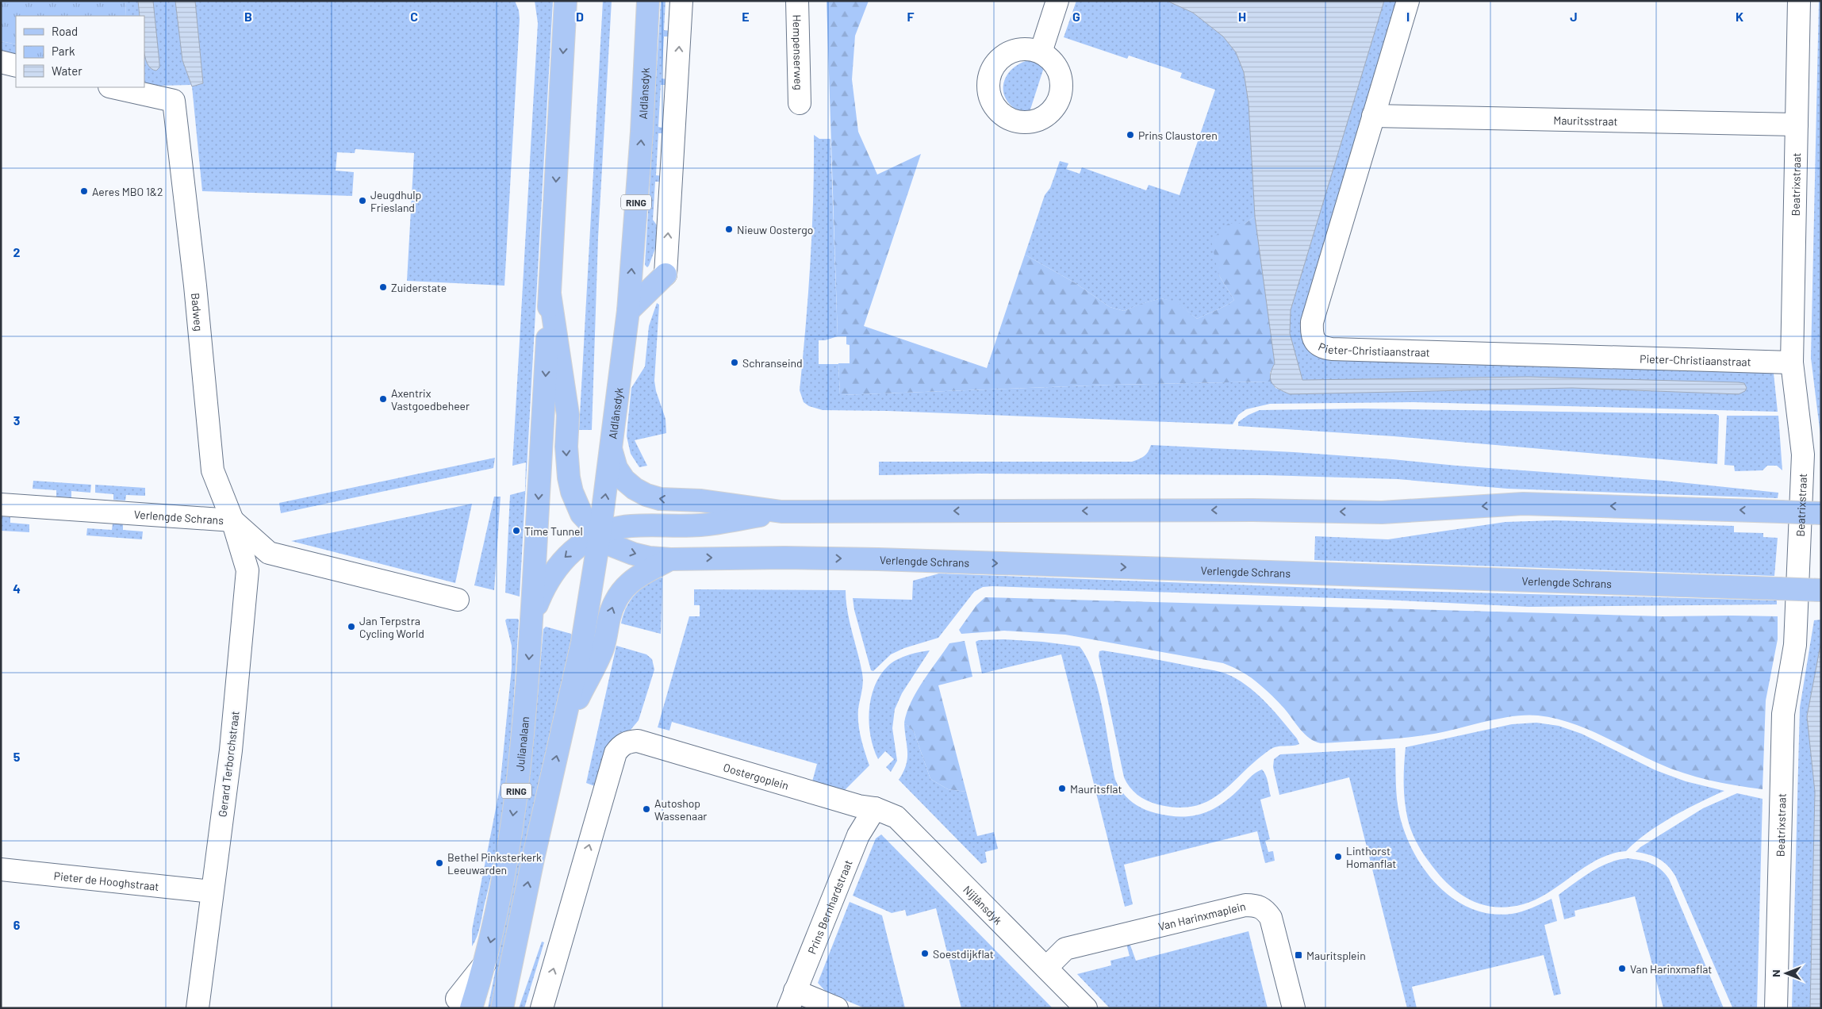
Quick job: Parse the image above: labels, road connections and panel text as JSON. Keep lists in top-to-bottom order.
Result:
{
  "streets": {
    "main road": [
      "Aldlânsdyk",
      "RING",
      "Verlengde Schrans",
      "Julianalaan"
    ],
    "street": [
      "Hempenserweg",
      "Mauritsstraat",
      "Beatrixstraat",
      "Badweg",
      "Pieter-Christiaanstraat",
      "Gerard Terborchstraat",
      "Oostergoplein",
      "Pieter de Hooghstraat",
      "Nijlânsdyk",
      "Prins Bernhardstraat",
      "Van Harinxmaplein"
    ]
  },
  "crossings": [
    ["Aldlânsdyk", "RING"],
    ["Aldlânsdyk", "Verlengde Schrans"],
    ["Aldlânsdyk", "Julianalaan"],
    ["Mauritsstraat", "Beatrixstraat"],
    ["Mauritsstraat", "Pieter-Christiaanstraat"],
    ["Beatrixstraat", "Pieter-Christiaanstraat"],
    ["RING", "Verlengde Schrans"],
    ["RING", "Julianalaan"],
    ["Badweg", "Verlengde Schrans"],
    ["Badweg", "Gerard Terborchstraat"],
    ["Verlengde Schrans", "Julianalaan"],
    ["Verlengde Schrans", "Gerard Terborchstraat"],
    ["Gerard Terborchstraat", "Pieter de Hooghstraat"],
    ["Oostergoplein", "Nijlânsdyk"],
    ["Oostergoplein", "Prins Bernhardstraat"],
    ["Nijlânsdyk", "Prins Bernhardstraat"],
    ["Nijlânsdyk", "Van Harinxmaplein"]
  ],
  "one_way": ["Verlengde Schrans"],
  "places": {
    "other": [
      "Prins Claustoren",
      "Aeres MBO 1&2",
      "Jeugdhulp Friesland",
      "Nieuw Oostergo",
      "Zuiderstate",
      "Schranseind",
      "Axentrix Vastgoedbeheer",
      "Time Tunnel",
      "Jan Terpstra Cycling World",
      "Mauritsflat",
      "Autoshop Wassenaar",
      "Linthorst Homanflat",
      "Bethel Pinksterkerk Leeuwarden",
      "Soestdijkflat",
      "Van Harinxmaflat"
    ],
    "transit": ["Mauritsplein"]
  },
  "legend": ["Road", "Park", "Water"],
  "north": "left",
  "grid": {
    "columns": [
      "B",
      "C",
      "D",
      "E",
      "F",
      "G",
      "H",
      "I",
      "J",
      "K"
    ],
    "rows": [
      "2",
      "3",
      "4",
      "5",
      "6"
    ]
  }
}
